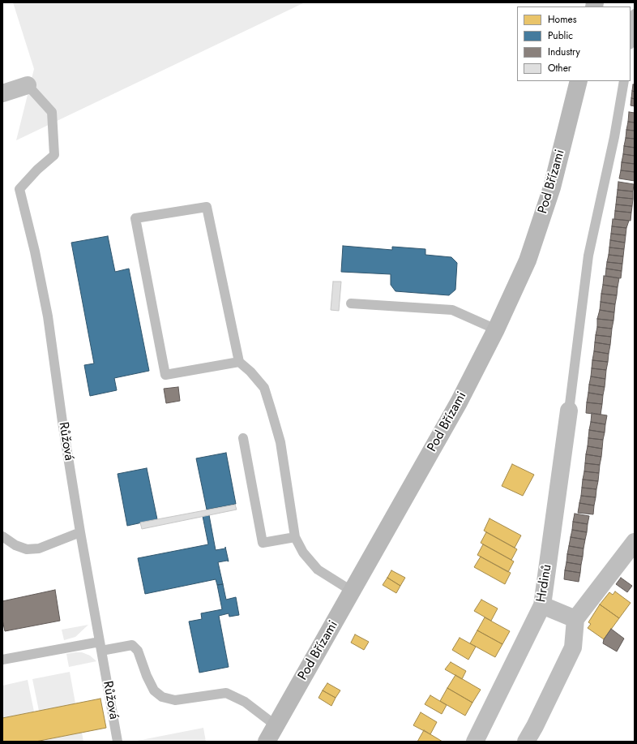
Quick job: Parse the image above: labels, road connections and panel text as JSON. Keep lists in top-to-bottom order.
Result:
{
  "streets": {
    "street": ["Pod Břízami", "Hrdinů"],
    "lane": ["Růžová"]
  },
  "legend": [
    "Homes",
    "Public",
    "Industry",
    "Other"
  ]
}
